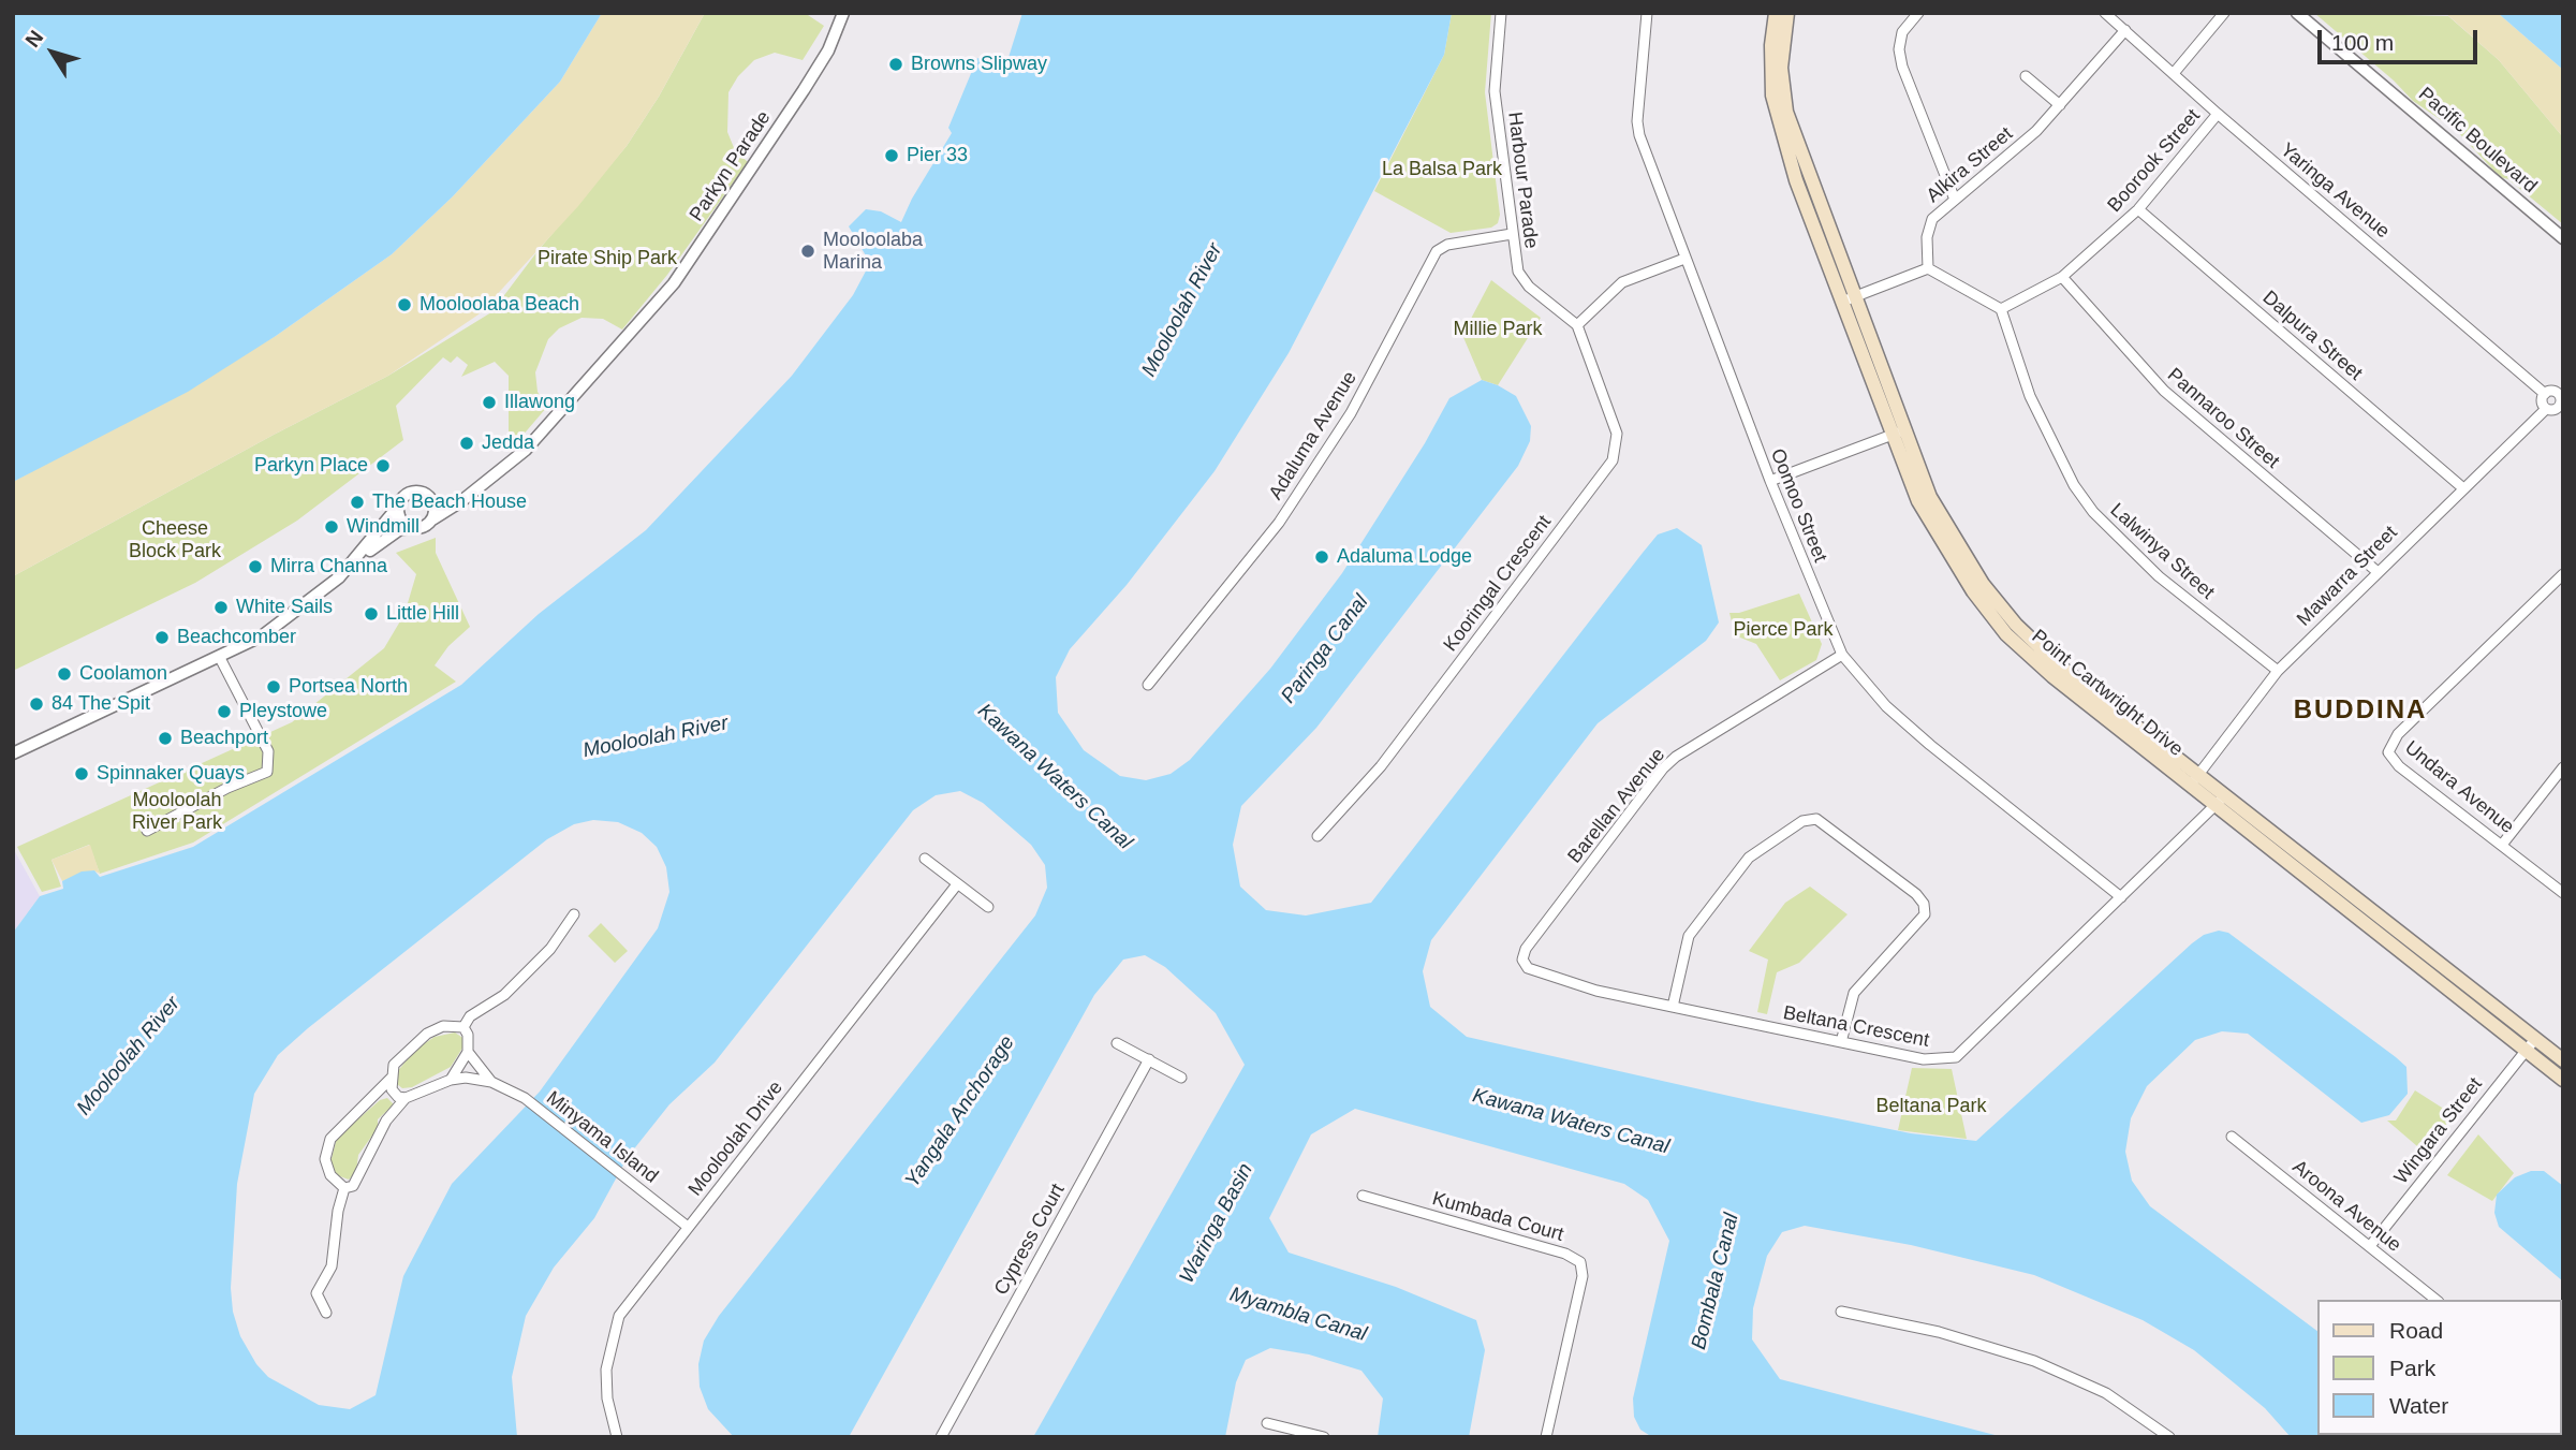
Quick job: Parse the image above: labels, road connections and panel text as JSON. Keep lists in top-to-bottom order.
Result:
{
  "streets": {
    "main road": ["Point Cartwright Drive"],
    "street": [
      "Pacific Boulevard",
      "Boorook Street",
      "Alkira Street",
      "Parkyn Parade",
      "Harbour Parade",
      "Yaringa Avenue",
      "Dalpura Street",
      "Pannaroo Street",
      "Adaluma Avenue",
      "Oomoo Street",
      "Lalwinya Street",
      "Mawarra Street",
      "Kooringal Crescent",
      "Undara Avenue",
      "Barellan Avenue",
      "Beltana Crescent",
      "Wingara Street",
      "Minyama Island",
      "Mooloolah Drive",
      "Aroona Avenue",
      "Kumbada Court",
      "Cypress Court"
    ]
  },
  "crossings": [
    ["Boorook Street", "Yaringa Avenue"],
    ["Boorook Street", "Dalpura Street"],
    ["Boorook Street", "Pannaroo Street"],
    ["Boorook Street", "Lalwinya Street"],
    ["Alkira Street", "Yaringa Avenue"],
    ["Harbour Parade", "Adaluma Avenue"],
    ["Harbour Parade", "Kooringal Crescent"],
    ["Yaringa Avenue", "Mawarra Street"],
    ["Dalpura Street", "Mawarra Street"],
    ["Pannaroo Street", "Mawarra Street"],
    ["Oomoo Street", "Barellan Avenue"],
    ["Oomoo Street", "Beltana Crescent"],
    ["Lalwinya Street", "Mawarra Street"],
    ["Mawarra Street", "Point Cartwright Drive"],
    ["Point Cartwright Drive", "Beltana Crescent"],
    ["Point Cartwright Drive", "Wingara Street"],
    ["Barellan Avenue", "Beltana Crescent"],
    ["Wingara Street", "Aroona Avenue"],
    ["Minyama Island", "Mooloolah Drive"]
  ],
  "districts": ["BUDDINA"],
  "water": [
    "Mooloolah River",
    "Paringa Canal",
    "Kawana Waters Canal",
    "Yangala Anchorage",
    "Waringa Basin",
    "Bombala Canal",
    "Myambla Canal"
  ],
  "parks": [
    "La Balsa Park",
    "Pirate Ship Park",
    "Millie Park",
    "Cheese Block Park",
    "Pierce Park",
    "Mooloolah River Park",
    "Beltana Park"
  ],
  "places": [
    "Browns Slipway",
    "Pier 33",
    "Mooloolaba Marina",
    "Mooloolaba Beach",
    "Illawong",
    "Jedda",
    "Parkyn Place",
    "The Beach House",
    "Windmill",
    "Adaluma Lodge",
    "Mirra Channa",
    "White Sails",
    "Little Hill",
    "Beachcomber",
    "Coolamon",
    "Portsea North",
    "84 The Spit",
    "Pleystowe",
    "Beachport",
    "Spinnaker Quays"
  ],
  "legend": ["Road", "Park", "Water"],
  "scale_bar": "100 m",
  "north": "top left"
}
